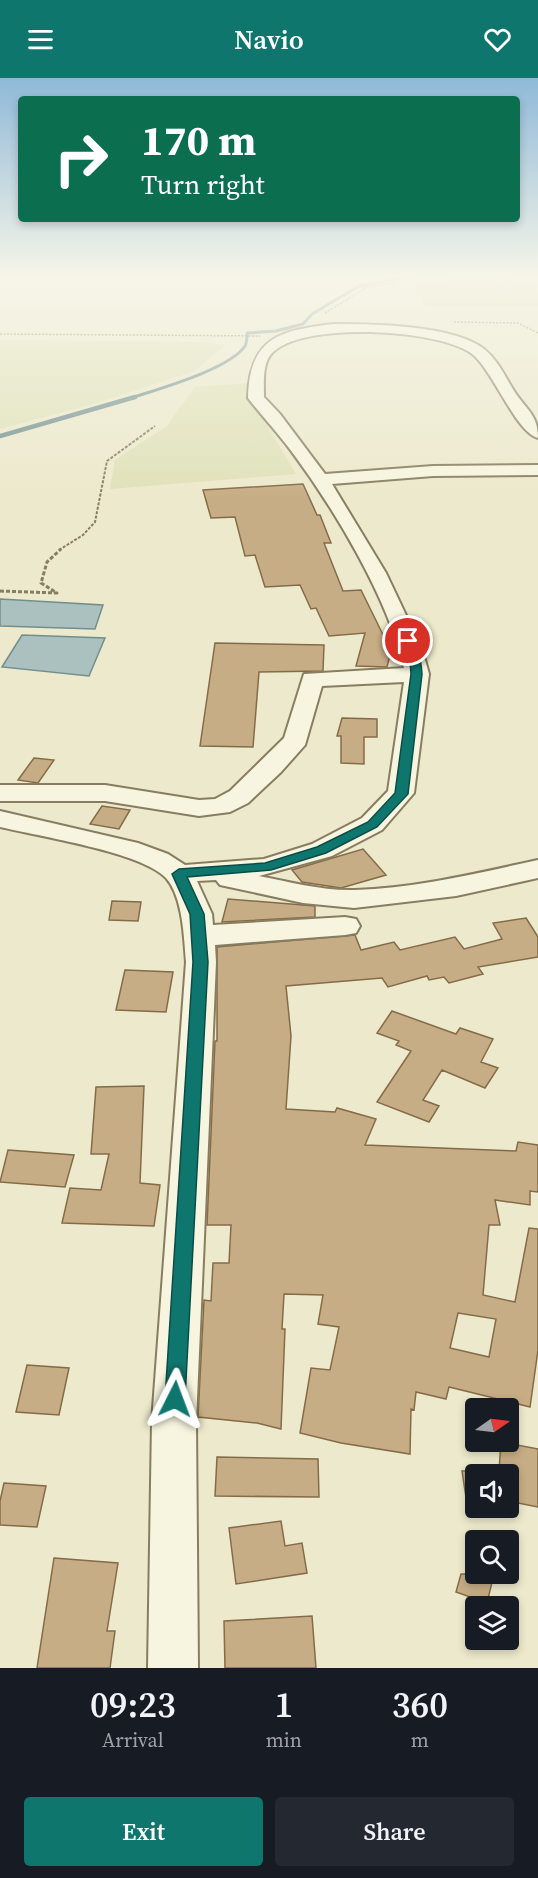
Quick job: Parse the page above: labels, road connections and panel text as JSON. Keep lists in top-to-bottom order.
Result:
{
  "north": "right",
  "page": {
    "header": "Navio",
    "turn": ["170 m", "Turn right"],
    "eta": [
      "09:23",
      "Arrival",
      "1",
      "min",
      "360",
      "m"
    ],
    "buttons": ["Exit", "Share"]
  }
}
